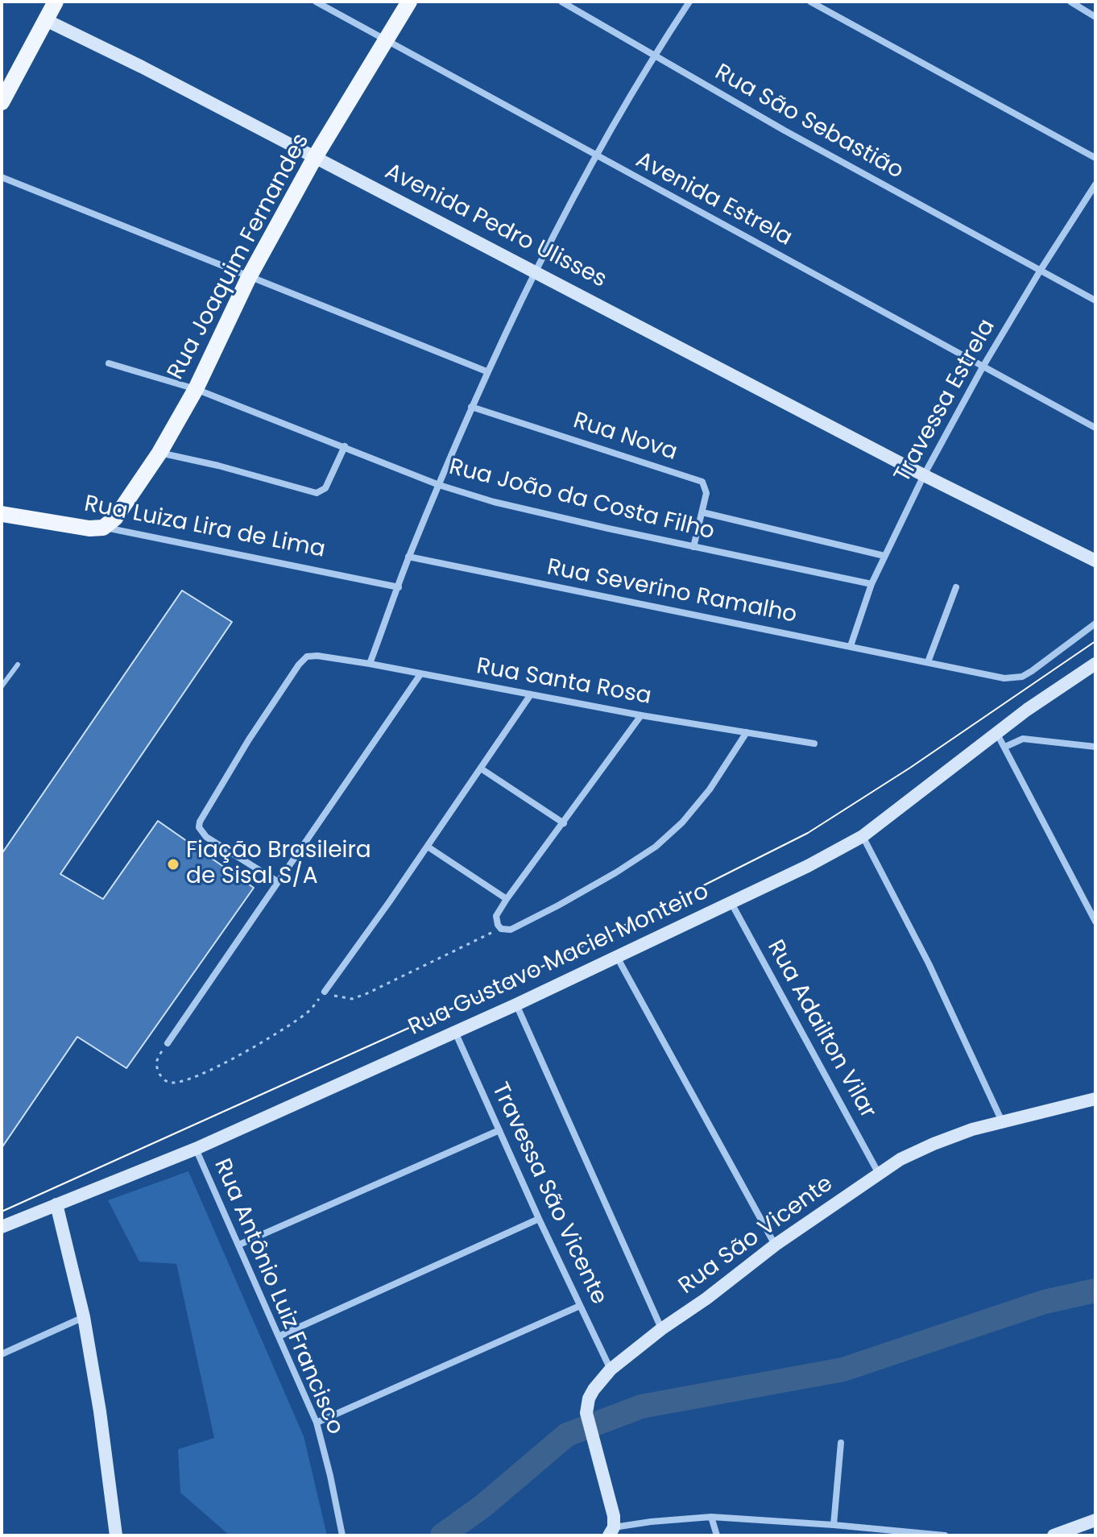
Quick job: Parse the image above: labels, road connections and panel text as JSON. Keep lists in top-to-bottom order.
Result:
{
  "streets": {
    "main road": ["Rua Joaquim Fernandes", "Rua Luiza Lira de Lima"],
    "street": [
      "Rua São Sebastião",
      "Avenida Estrela",
      "Avenida Pedro Ulisses",
      "Travessa Estrela",
      "Rua Nova",
      "Rua João da Costa Filho",
      "Rua Severino Ramalho",
      "Rua Santa Rosa",
      "Rua Gustavo Maciel Monteiro",
      "Rua Adailton Vilar",
      "Travessa São Vicente",
      "Rua São Vicente",
      "Rua Antônio Luiz Francisco"
    ]
  },
  "crossings": [
    ["Rua São Sebastião", "Travessa Estrela"],
    ["Avenida Estrela", "Rua Joaquim Fernandes"],
    ["Avenida Estrela", "Travessa Estrela"],
    ["Avenida Pedro Ulisses", "Rua Joaquim Fernandes"],
    ["Avenida Pedro Ulisses", "Travessa Estrela"],
    ["Rua Joaquim Fernandes", "Rua João da Costa Filho"],
    ["Rua Joaquim Fernandes", "Rua Luiza Lira de Lima"],
    ["Travessa Estrela", "Rua João da Costa Filho"],
    ["Travessa Estrela", "Rua Severino Ramalho"],
    ["Rua Nova", "Rua João da Costa Filho"],
    ["Rua Gustavo Maciel Monteiro", "Rua Adailton Vilar"],
    ["Rua Gustavo Maciel Monteiro", "Travessa São Vicente"],
    ["Rua Gustavo Maciel Monteiro", "Rua Antônio Luiz Francisco"],
    ["Rua Adailton Vilar", "Rua São Vicente"],
    ["Travessa São Vicente", "Rua São Vicente"]
  ],
  "places": ["Fiação Brasileira de Sisal S/A"]
}
